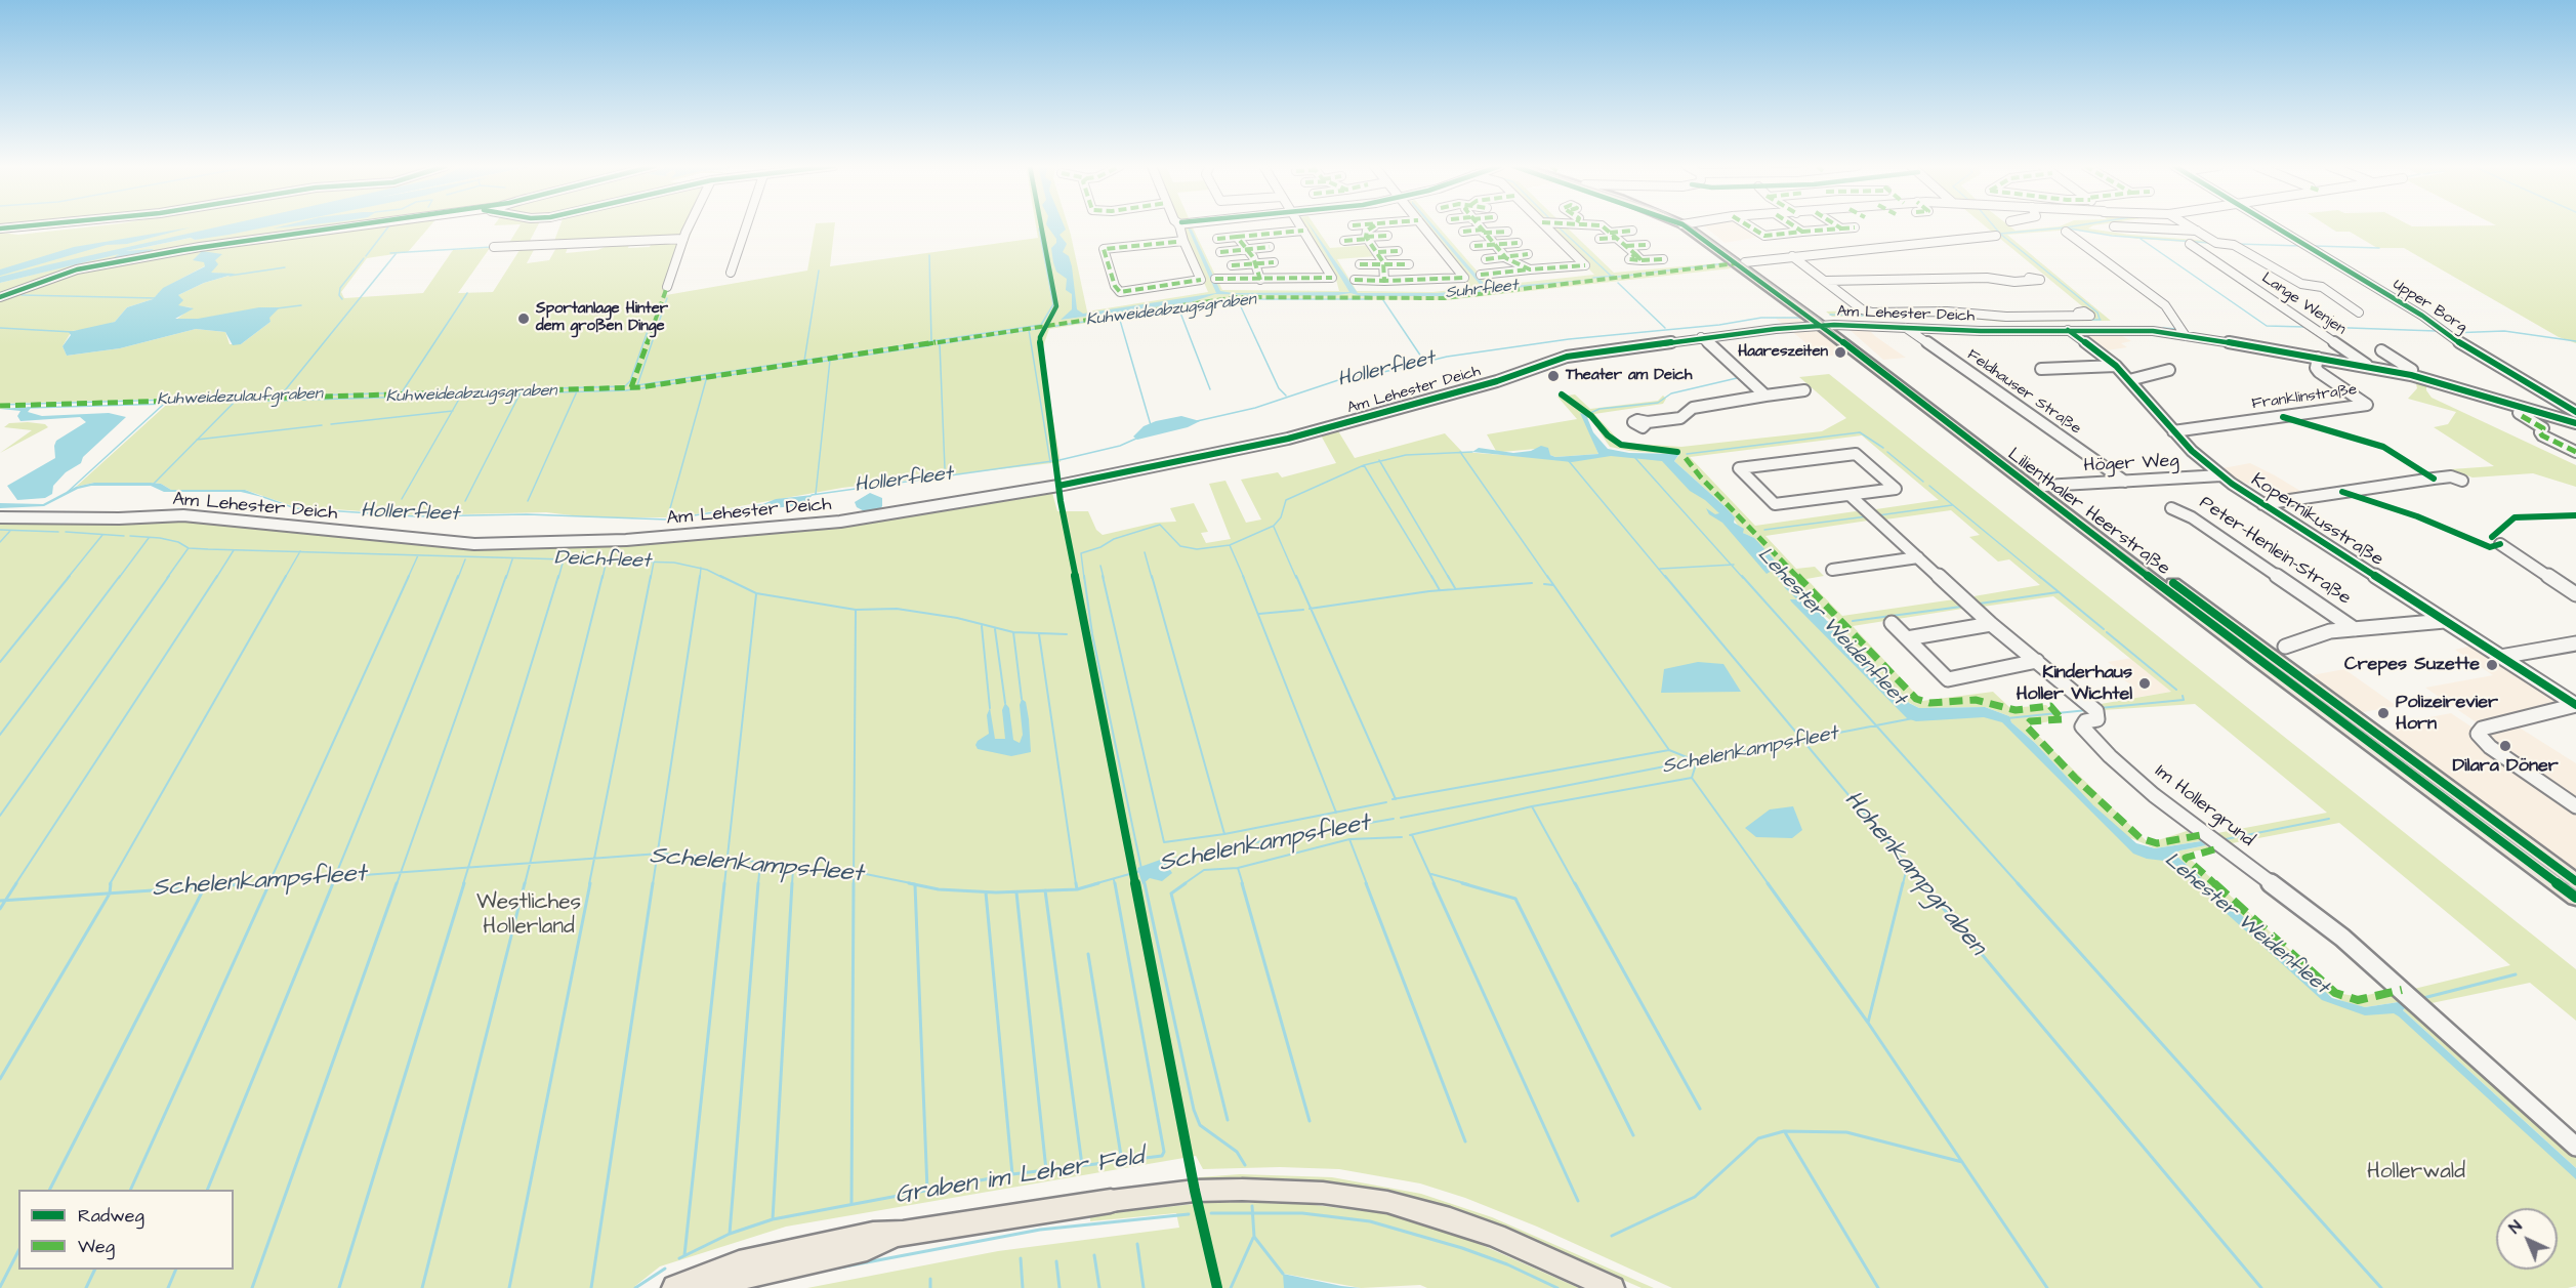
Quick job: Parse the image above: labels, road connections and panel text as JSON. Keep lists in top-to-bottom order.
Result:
{
  "streets": {
    "main road": ["Lilienthaler Heerstraße"],
    "street": [
      "Lange Wenjen",
      "Upper Borg",
      "Am Lehester Deich",
      "Feldhauser Straße",
      "Franklinstraße",
      "Höger Weg",
      "Kopernikusstraße",
      "Peter-Henlein-Straße",
      "Im Hollergrund"
    ]
  },
  "crossings": [
    ["Lange Wenjen", "Am Lehester Deich"],
    ["Am Lehester Deich", "Feldhauser Straße"],
    ["Am Lehester Deich", "Franklinstraße"],
    ["Am Lehester Deich", "Lilienthaler Heerstraße"],
    ["Am Lehester Deich", "Kopernikusstraße"],
    ["Feldhauser Straße", "Höger Weg"],
    ["Franklinstraße", "Kopernikusstraße"],
    ["Höger Weg", "Lilienthaler Heerstraße"],
    ["Höger Weg", "Kopernikusstraße"],
    ["Kopernikusstraße", "Peter-Henlein-Straße"]
  ],
  "water": [
    "Suhrfleet",
    "Kuhweideabzugsgraben",
    "Hollerfleet",
    "Kuhweidezulaufgraben",
    "Deichfleet",
    "Lehester Weidenfleet",
    "Schelenkampsfleet",
    "Hohenkampgraben",
    "Graben im Leher Feld"
  ],
  "parks": ["Westliches Hollerland", "Hollerwald"],
  "places": [
    "Sportanlage Hinter dem großen Dinge",
    "Haareszeiten",
    "Theater am Deich",
    "Crepes Suzette",
    "Kinderhaus Holler Wichtel",
    "Polizeirevier Horn",
    "Dilara Döner"
  ],
  "legend": ["Radweg", "Weg"],
  "north": "top left"
}
